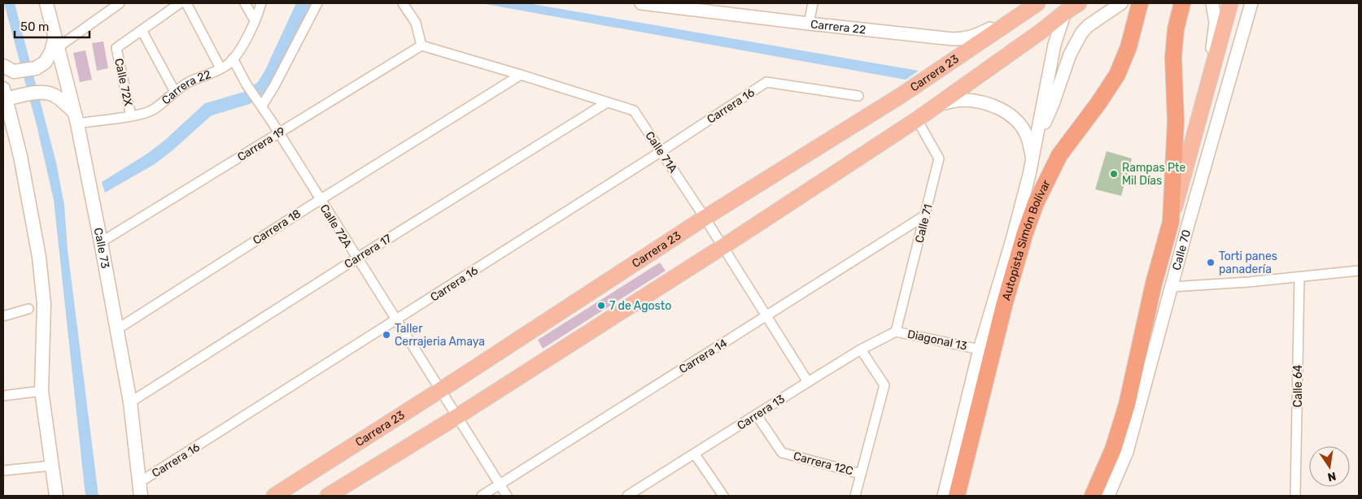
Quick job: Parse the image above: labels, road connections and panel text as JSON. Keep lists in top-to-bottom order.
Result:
{
  "streets": {
    "highway": ["Autopista Simón Bolívar"],
    "main road": ["Carrera 23", "Calle 73"],
    "street": [
      "Carrera 22",
      "Calle 72X",
      "Carrera 16",
      "Carrera 19",
      "Calle 71A",
      "Calle 71",
      "Calle 72A",
      "Carrera 18",
      "Calle 70",
      "Carrera 17",
      "Diagonal 13",
      "Carrera 14",
      "Calle 64",
      "Carrera 13",
      "Carrera 12C"
    ]
  },
  "crossings": [
    ["Carrera 22", "Calle 72X"],
    ["Carrera 22", "Calle 72A"],
    ["Carrera 22", "Calle 73"],
    ["Carrera 23", "Calle 71A"],
    ["Carrera 23", "Calle 72A"],
    ["Carrera 16", "Calle 71A"],
    ["Carrera 16", "Calle 72A"],
    ["Carrera 16", "Calle 73"],
    ["Carrera 19", "Calle 71A"],
    ["Carrera 19", "Calle 72A"],
    ["Carrera 19", "Calle 73"],
    ["Calle 71A", "Carrera 18"],
    ["Calle 71A", "Carrera 17"],
    ["Calle 71A", "Carrera 14"],
    ["Calle 71A", "Carrera 13"],
    ["Calle 71", "Diagonal 13"],
    ["Calle 71", "Carrera 14"],
    ["Calle 71", "Carrera 13"],
    ["Calle 72A", "Carrera 18"],
    ["Calle 72A", "Carrera 17"],
    ["Calle 72A", "Carrera 14"],
    ["Carrera 18", "Calle 73"],
    ["Calle 73", "Carrera 17"],
    ["Diagonal 13", "Carrera 13"],
    ["Carrera 13", "Carrera 12C"]
  ],
  "places": [
    "Rampas Pte Mil Días",
    "Torti panes panadería",
    "7 de Agosto",
    "Taller Cerrajeria Amaya"
  ],
  "scale_bar": "50 m",
  "north": "bottom"
}
